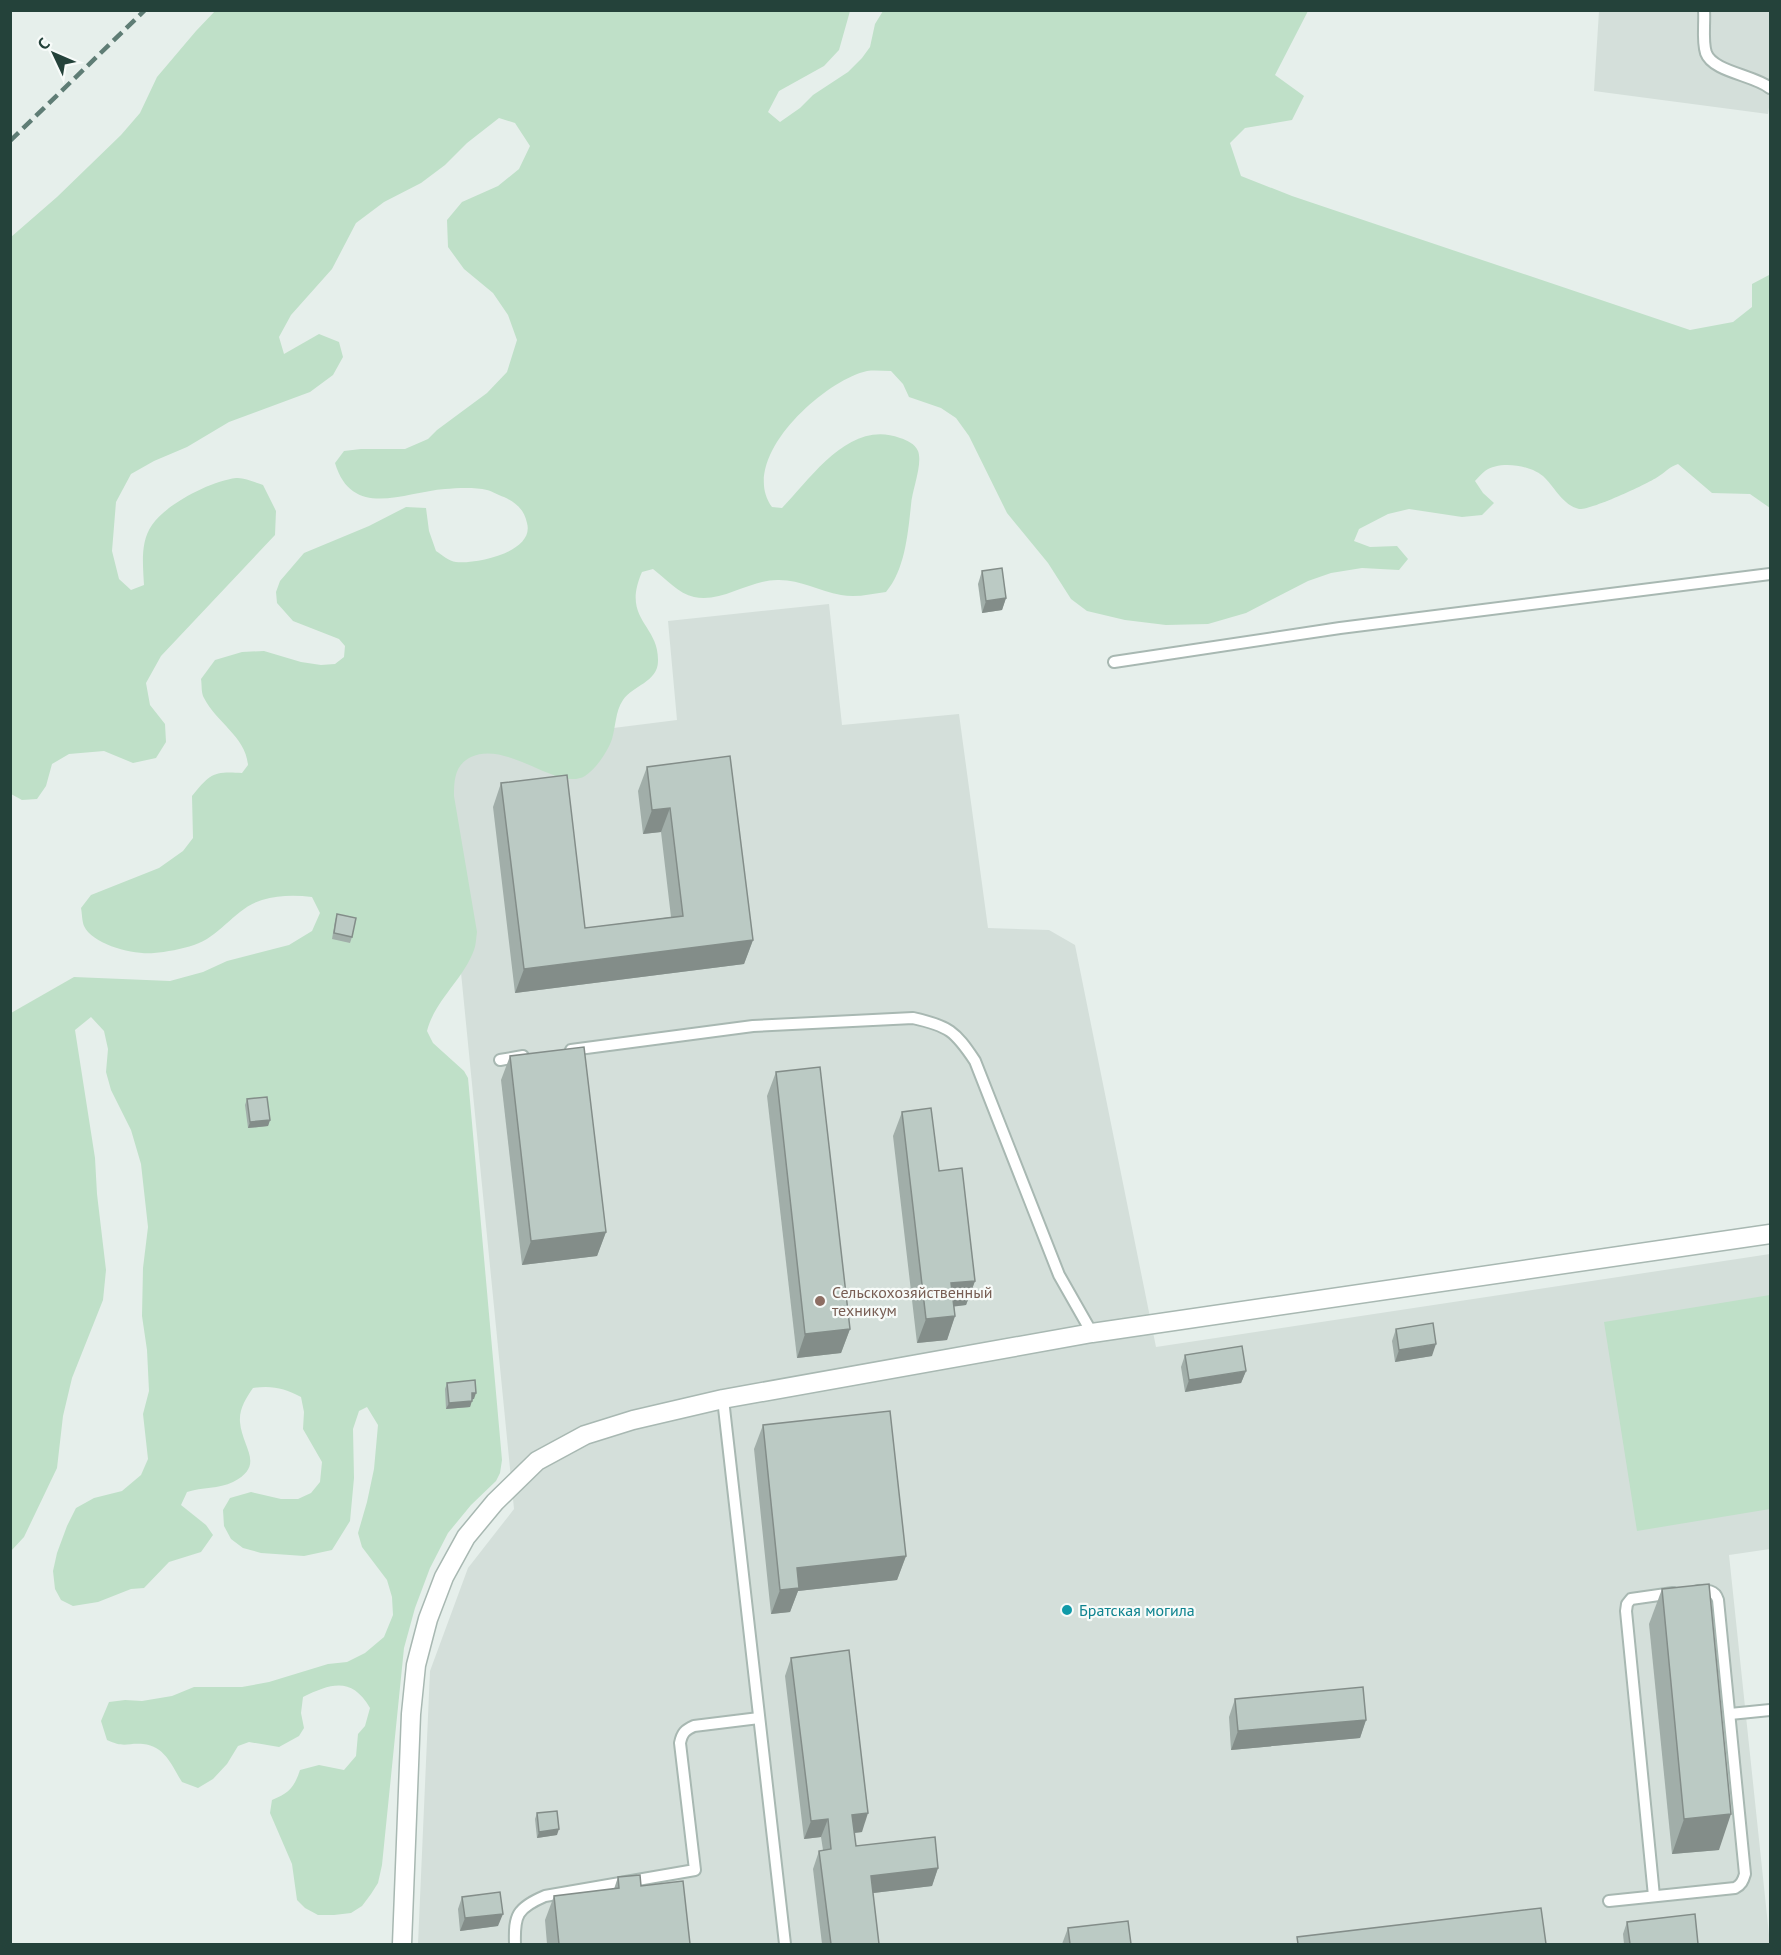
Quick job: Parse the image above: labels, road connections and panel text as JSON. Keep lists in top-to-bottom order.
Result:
{
  "places": ["Сельскохозяйственный техникум", "Братская могила"],
  "north": "top left"
}
